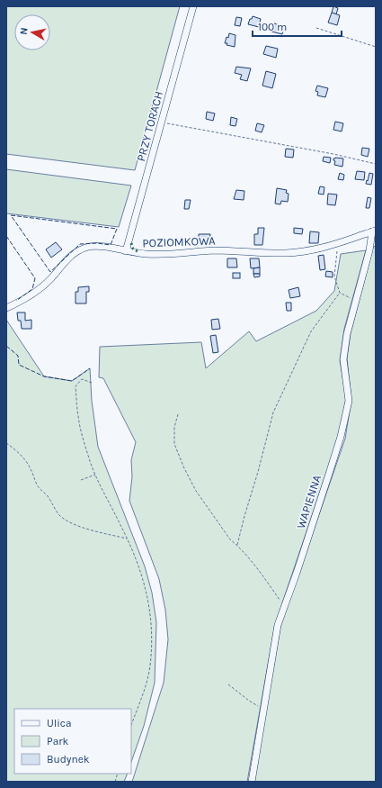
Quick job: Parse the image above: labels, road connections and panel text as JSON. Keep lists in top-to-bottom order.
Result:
{
  "streets": {
    "street": ["PRZY TORACH", "POZIOMKOWA", "WAPIENNA"]
  },
  "crossings": [
    ["PRZY TORACH", "POZIOMKOWA"],
    ["POZIOMKOWA", "WAPIENNA"]
  ],
  "legend": ["Ulica", "Park", "Budynek"],
  "scale_bar": "100 m",
  "north": "left"
}
